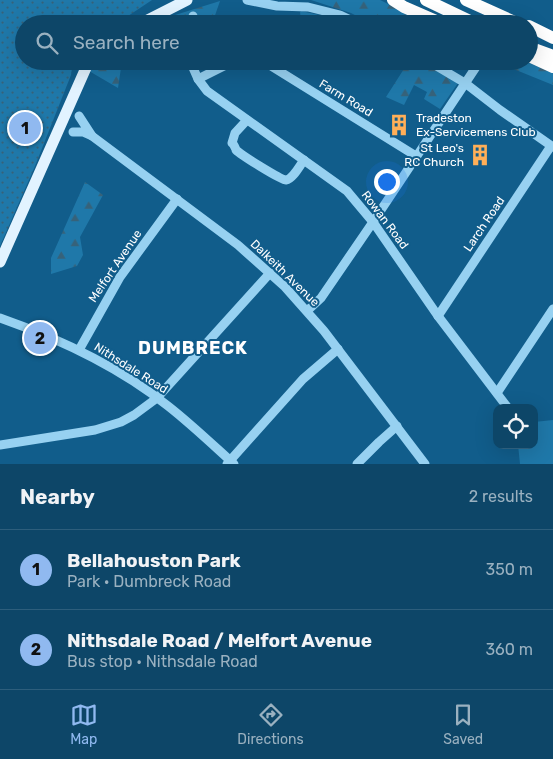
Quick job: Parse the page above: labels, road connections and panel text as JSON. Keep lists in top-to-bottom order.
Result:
{
  "streets": {
    "street": [
      "Farm Road",
      "Rowan Road",
      "Larch Road",
      "Melfort Avenue",
      "Dalkeith Avenue",
      "Nithsdale Road"
    ]
  },
  "crossings": [
    ["Rowan Road", "Larch Road"],
    ["Melfort Avenue", "Dalkeith Avenue"],
    ["Melfort Avenue", "Nithsdale Road"]
  ],
  "districts": ["DUMBRECK"],
  "places": {
    "building": ["Tradeston Ex-Servicemens Club", "St Leo's RC Church"]
  },
  "page": {
    "search": "Search here",
    "pins": ["1", "2"],
    "heading": ["Nearby", "2 results"],
    "list": [
      {
        "mark": "1",
        "name": "Bellahouston Park",
        "note": "Park · Dumbreck Road",
        "value": "350 m"
      },
      {
        "mark": "2",
        "name": "Nithsdale Road / Melfort Avenue",
        "note": "Bus stop · Nithsdale Road",
        "value": "360 m"
      }
    ],
    "nav": ["Map", "Directions", "Saved"]
  }
}
